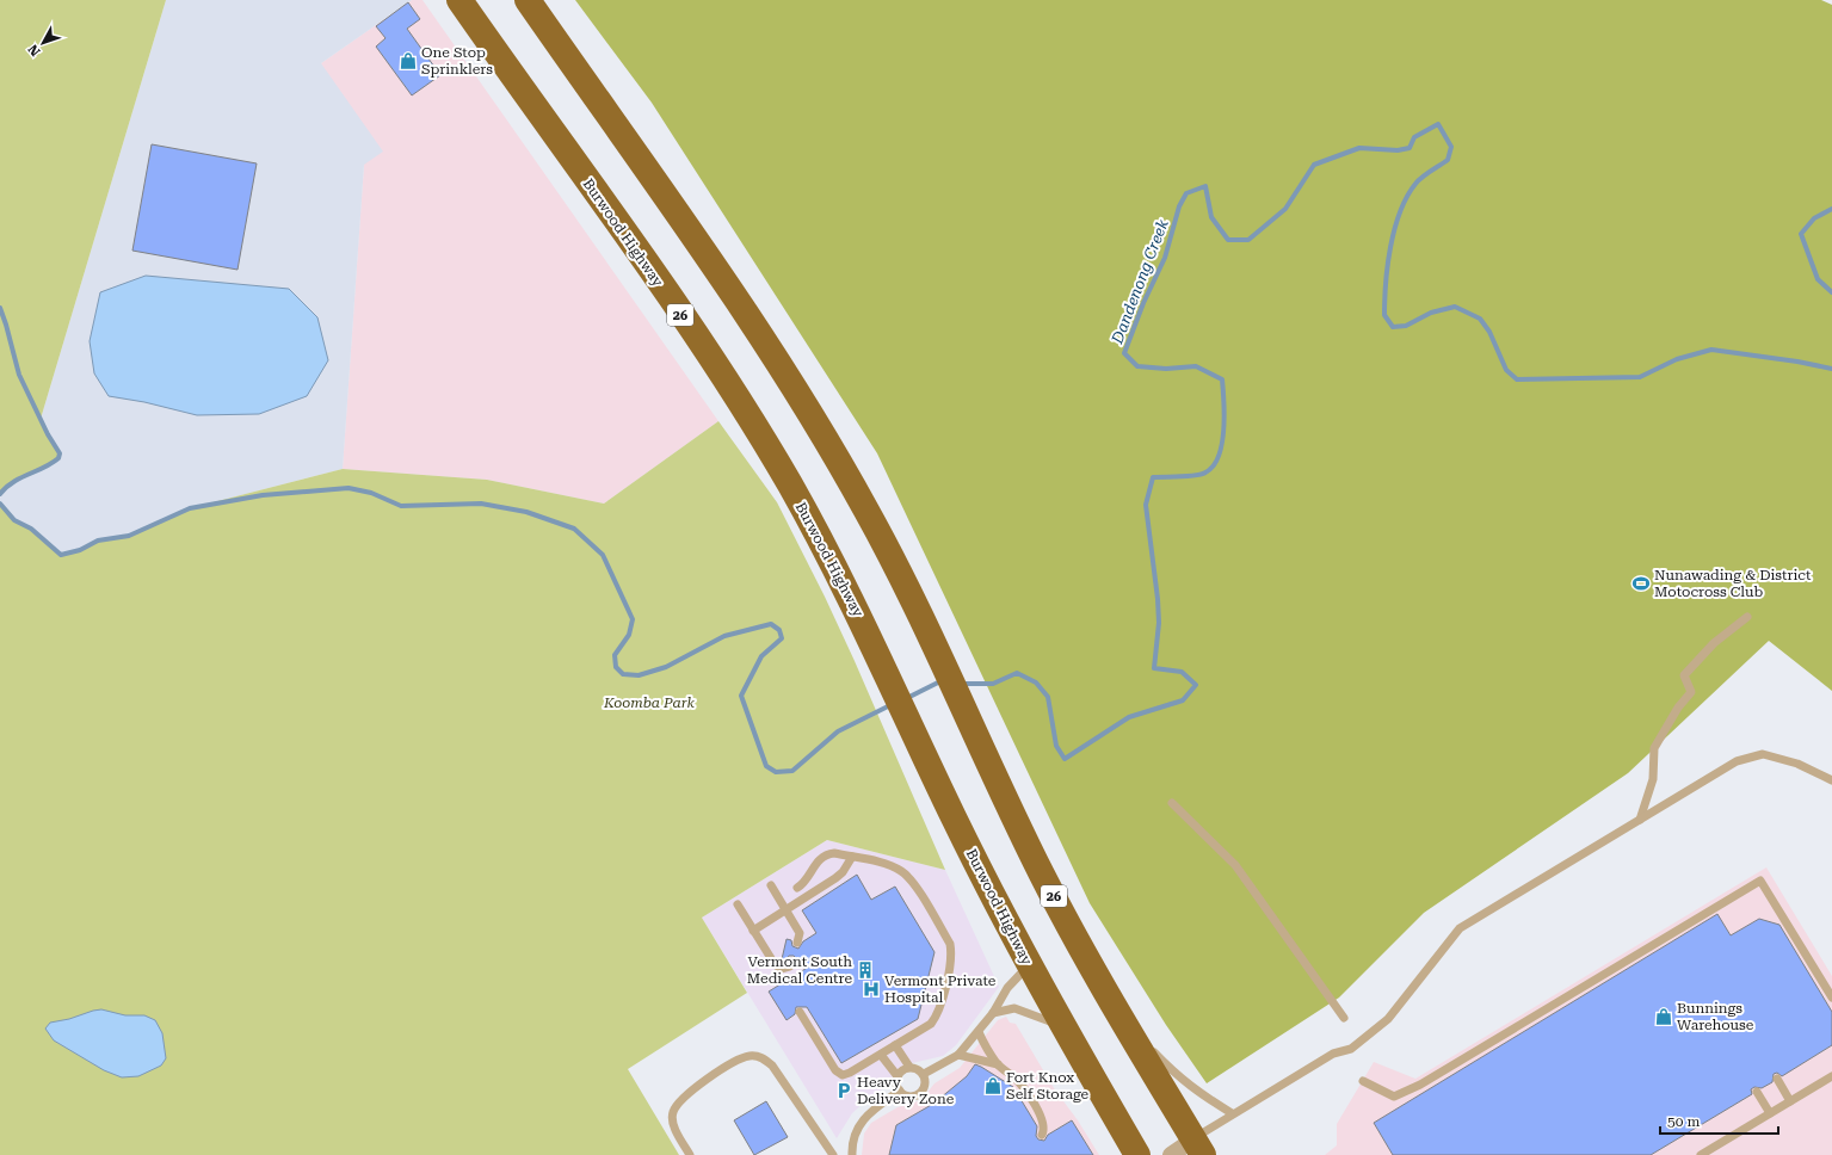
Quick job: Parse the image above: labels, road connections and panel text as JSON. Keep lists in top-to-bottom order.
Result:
{
  "streets": {
    "highway": ["Burwood Highway", "26"]
  },
  "water": ["Dandenong Creek"],
  "parks": ["Koomba Park"],
  "places": {
    "shop": ["One Stop Sprinklers", "Bunnings Warehouse", "Fort Knox Self Storage"],
    "sports": ["Nunawading & District Motocross Club"],
    "building": ["Vermont South Medical Centre"],
    "hospital": ["Vermont Private Hospital"],
    "parking": ["Heavy Delivery Zone"]
  },
  "scale_bar": "50 m",
  "north": "bottom left"
}
